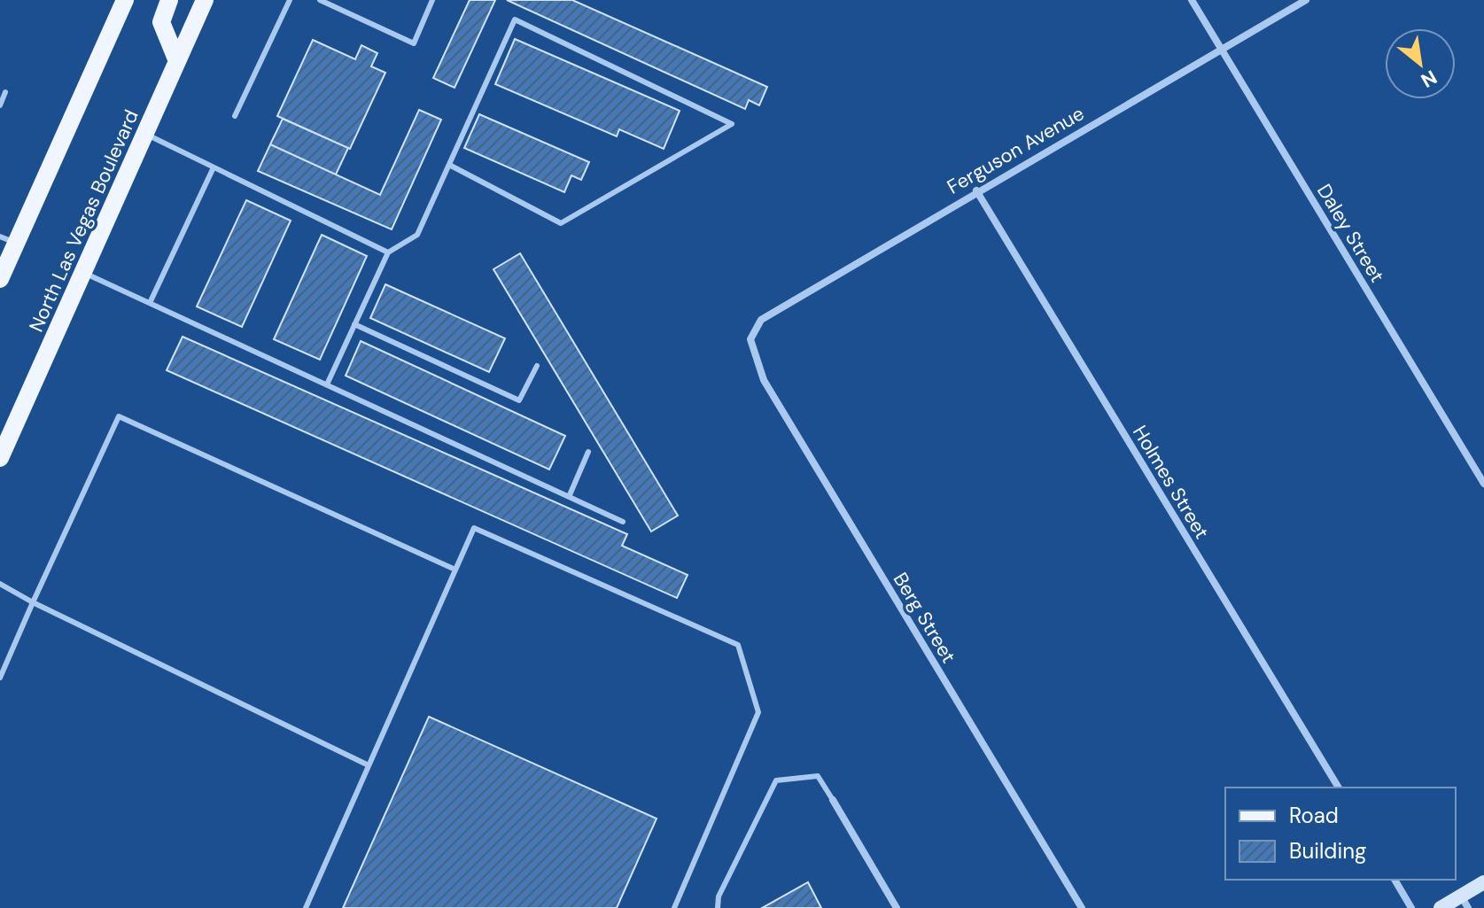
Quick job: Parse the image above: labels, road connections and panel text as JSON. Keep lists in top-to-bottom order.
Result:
{
  "streets": {
    "main road": ["North Las Vegas Boulevard"],
    "street": [
      "Ferguson Avenue",
      "Daley Street",
      "Holmes Street",
      "Berg Street"
    ]
  },
  "crossings": [
    ["Ferguson Avenue", "Daley Street"],
    ["Ferguson Avenue", "Holmes Street"],
    ["Ferguson Avenue", "Berg Street"]
  ],
  "legend": ["Road", "Building"],
  "north": "bottom right"
}
